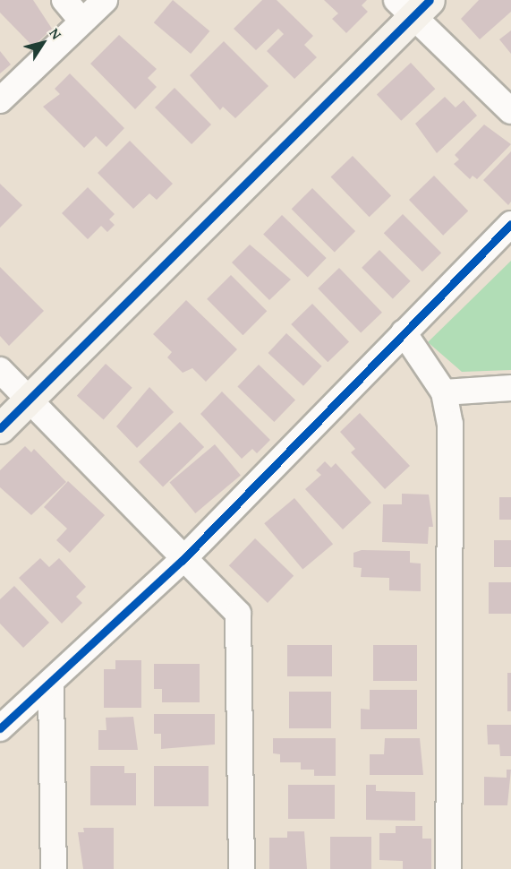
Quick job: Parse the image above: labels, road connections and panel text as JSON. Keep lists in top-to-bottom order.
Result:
{
  "north": "top right"
}
